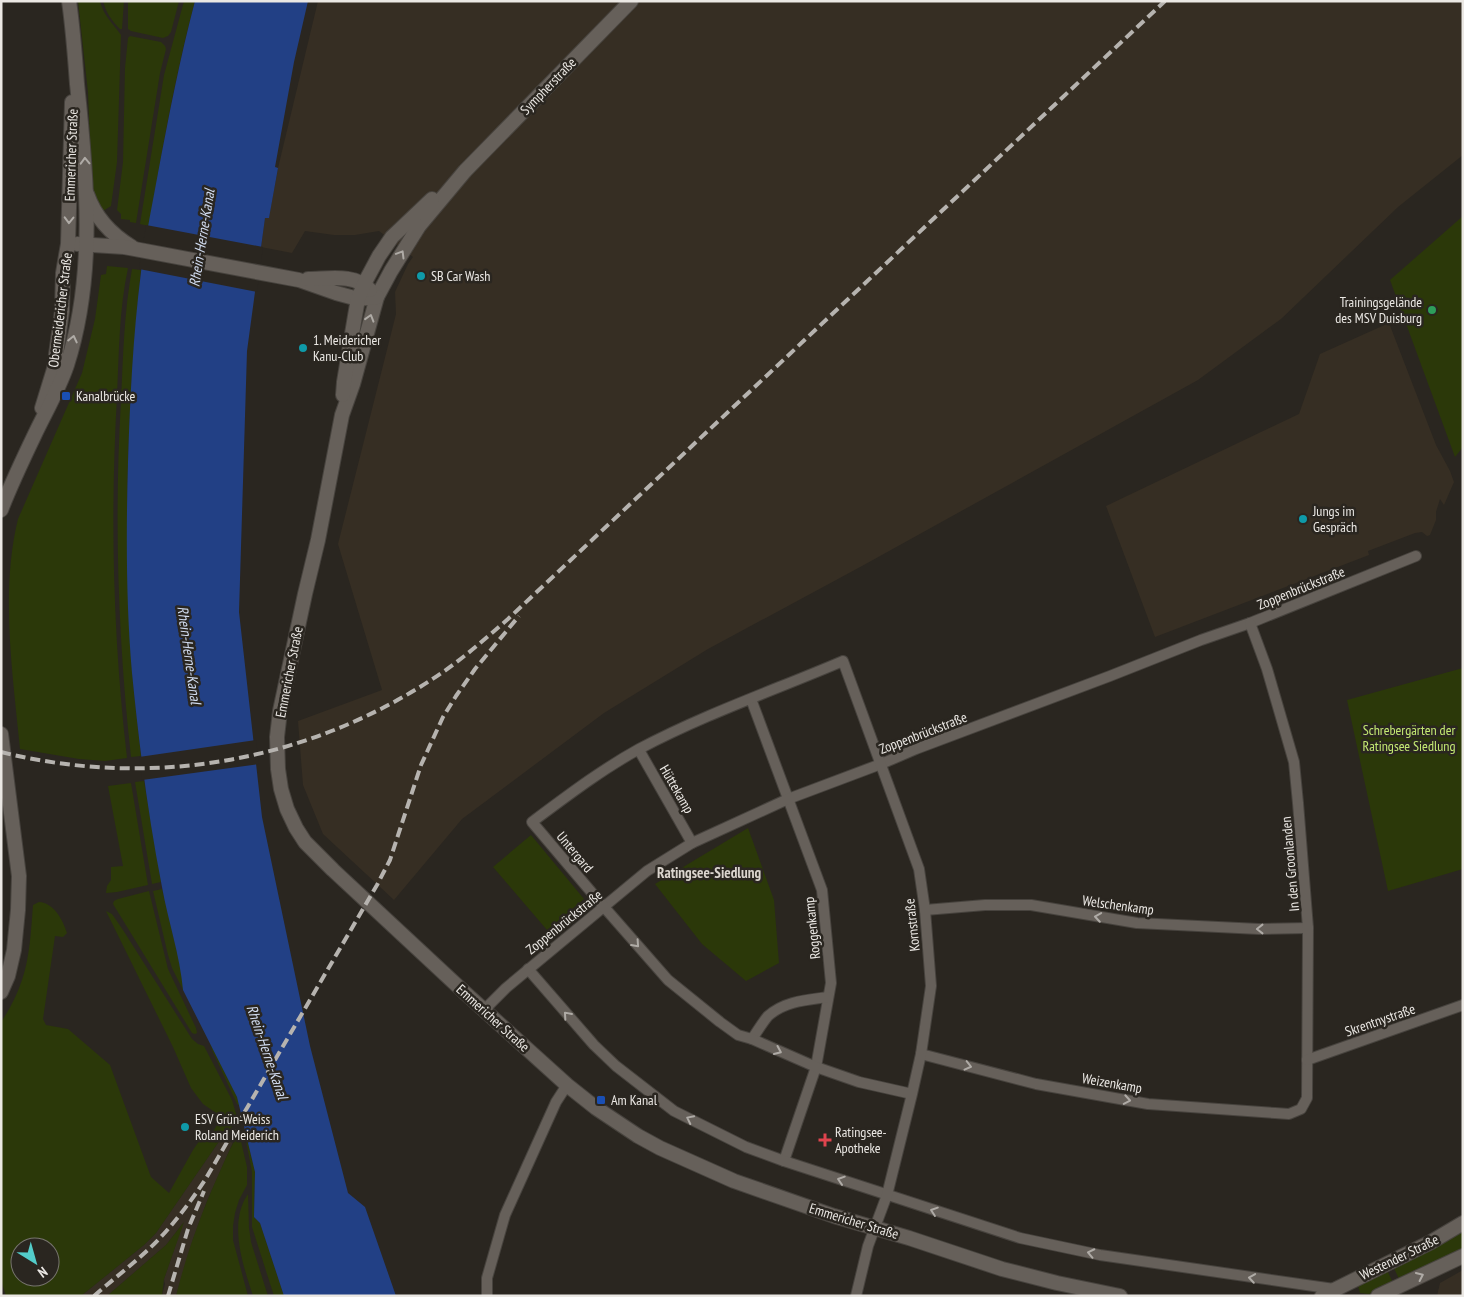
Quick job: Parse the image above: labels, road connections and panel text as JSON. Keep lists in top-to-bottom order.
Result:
{
  "streets": {
    "main road": [
      "Sympherstraße",
      "Emmericher Straße",
      "Obermeidericher Straße",
      "Westender Straße"
    ],
    "street": [
      "Zoppenbrückstraße",
      "Hüttekamp",
      "Untergard",
      "In den Groonlanden",
      "Welschenkamp",
      "Kornstraße",
      "Roggenkamp",
      "Skrentnystraße",
      "Weizenkamp"
    ]
  },
  "crossings": [
    ["Sympherstraße", "Emmericher Straße"],
    ["Emmericher Straße", "Obermeidericher Straße"],
    ["Emmericher Straße", "Zoppenbrückstraße"],
    ["Emmericher Straße", "Kornstraße"],
    ["Zoppenbrückstraße", "Hüttekamp"],
    ["Zoppenbrückstraße", "Untergard"],
    ["Zoppenbrückstraße", "In den Groonlanden"],
    ["Zoppenbrückstraße", "Kornstraße"],
    ["Zoppenbrückstraße", "Roggenkamp"],
    ["Hüttekamp", "Untergard"],
    ["Untergard", "Kornstraße"],
    ["Untergard", "Roggenkamp"],
    ["In den Groonlanden", "Welschenkamp"],
    ["In den Groonlanden", "Skrentnystraße"],
    ["In den Groonlanden", "Weizenkamp"],
    ["Welschenkamp", "Kornstraße"],
    ["Kornstraße", "Weizenkamp"]
  ],
  "one_way": ["Welschenkamp", "Weizenkamp"],
  "districts": ["Ratingsee-Siedlung"],
  "water": ["Rhein-Herne-Kanal"],
  "parks": ["Schrebergärten der Ratingsee Siedlung"],
  "places": {
    "other": [
      "SB Car Wash",
      "Trainingsgelände des MSV Duisburg",
      "1. Meidericher Kanu-Club",
      "Jungs im Gespräch",
      "ESV Grün-Weiss Roland Meiderich"
    ],
    "transit": ["Kanalbrücke", "Am Kanal"],
    "health": ["Ratingsee- Apotheke"]
  },
  "north": "bottom right"
}
